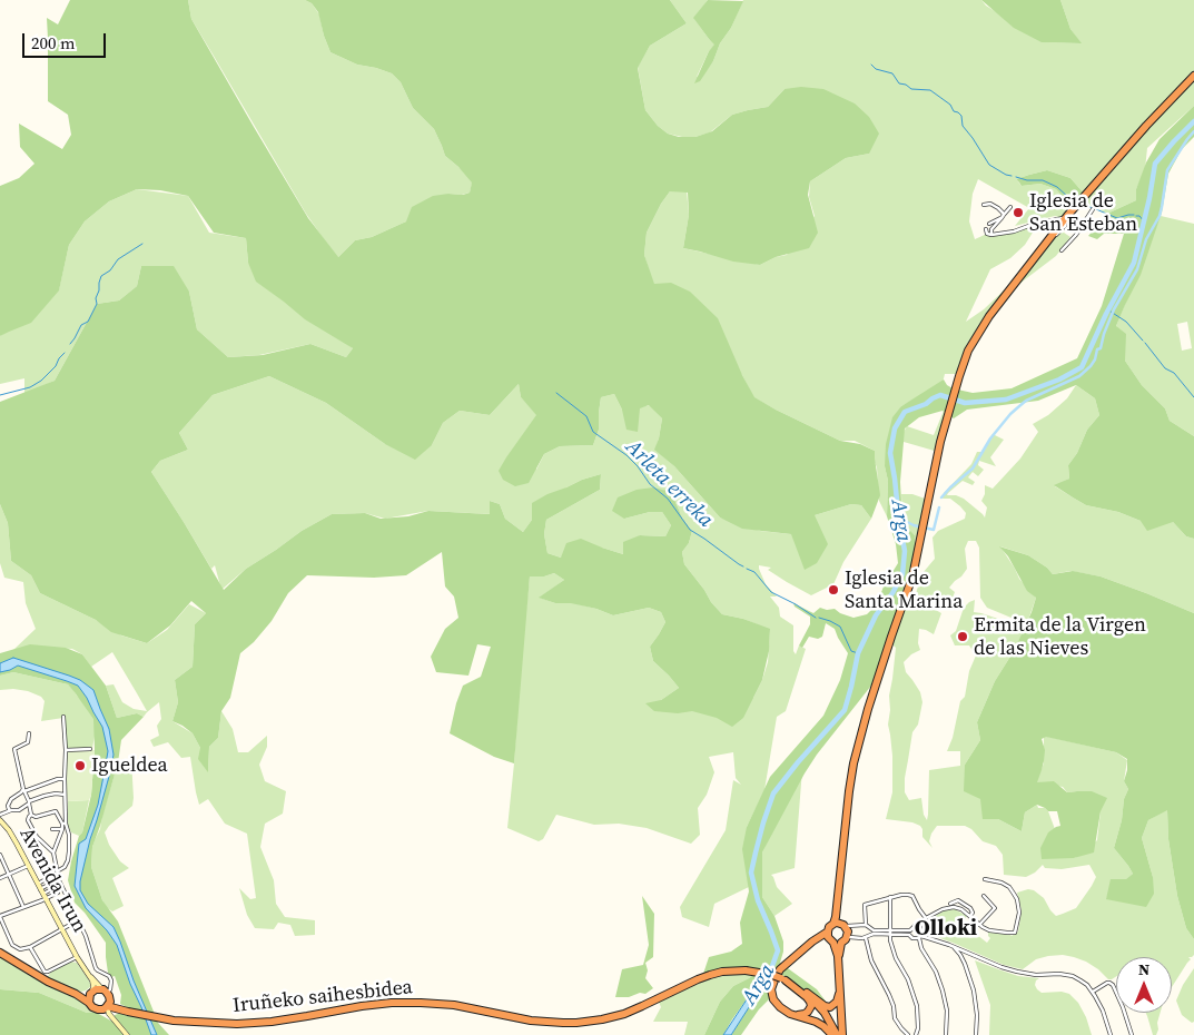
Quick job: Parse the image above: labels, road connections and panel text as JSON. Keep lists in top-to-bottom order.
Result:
{
  "streets": {
    "highway": ["Iruñeko saihesbidea"],
    "street": ["Avenida Irun"]
  },
  "districts": ["Olloki"],
  "water": ["Arleta erreka", "Arga"],
  "places": [
    "Iglesia de San Esteban",
    "Iglesia de Santa Marina",
    "Ermita de la Virgen de las Nieves",
    "Igueldea"
  ],
  "scale_bar": "200 m",
  "north": "top"
}
